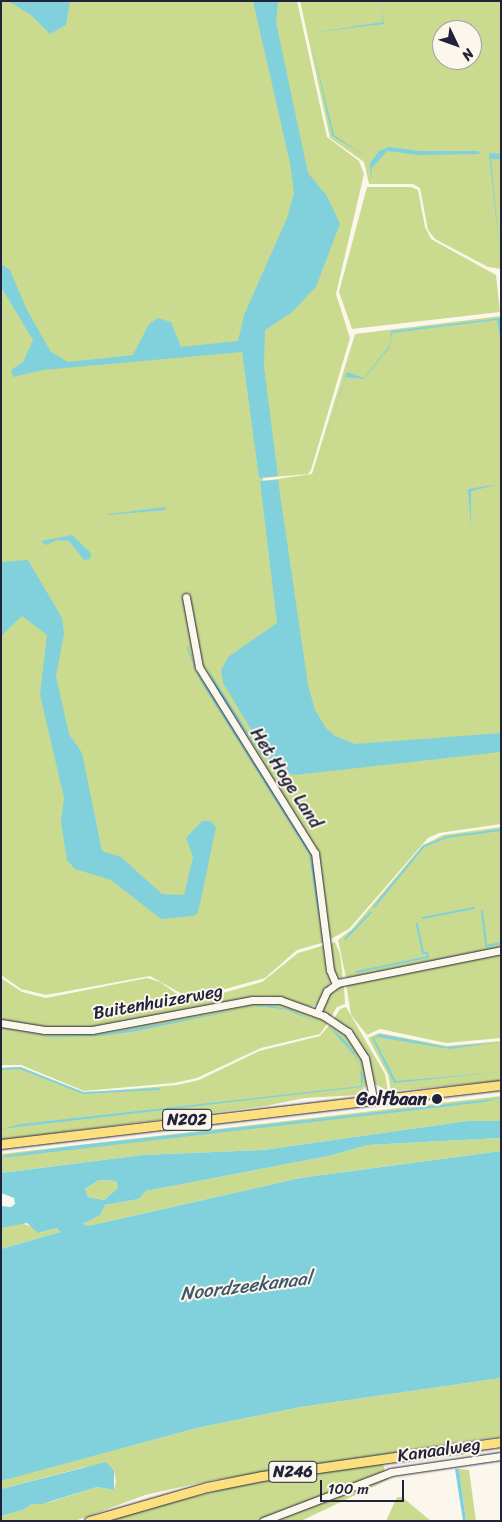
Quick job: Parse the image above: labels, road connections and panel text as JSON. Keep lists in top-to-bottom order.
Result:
{
  "streets": {
    "main road": ["N202", "N246"],
    "street": ["Het Hoge Land", "Buitenhuizerweg", "Kanaalweg"]
  },
  "crossings": [
    ["Buitenhuizerweg", "N202"]
  ],
  "water": ["Noordzeekanaal"],
  "places": ["Golfbaan"],
  "scale_bar": "100 m",
  "north": "bottom right"
}
